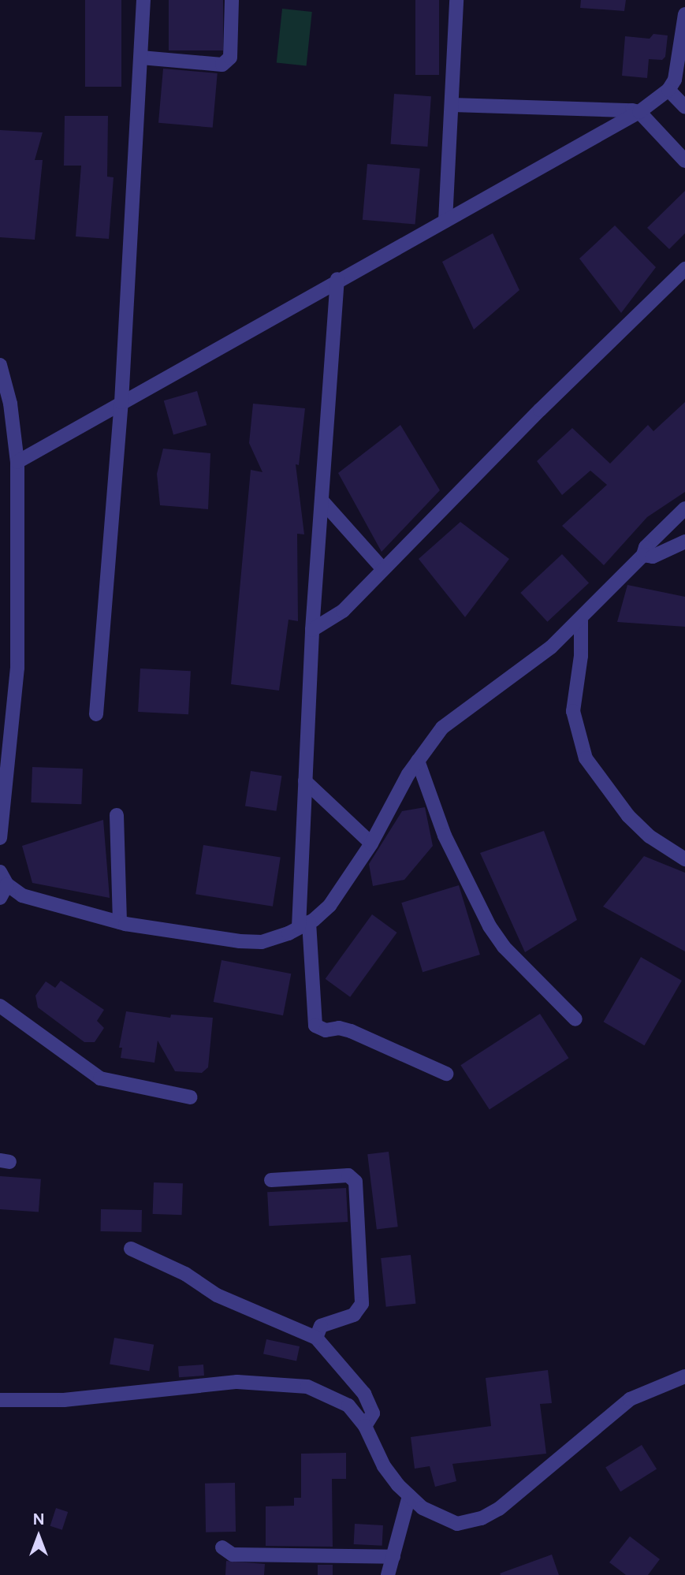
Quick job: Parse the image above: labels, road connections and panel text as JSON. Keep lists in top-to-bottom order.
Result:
{
  "north": "top"
}
